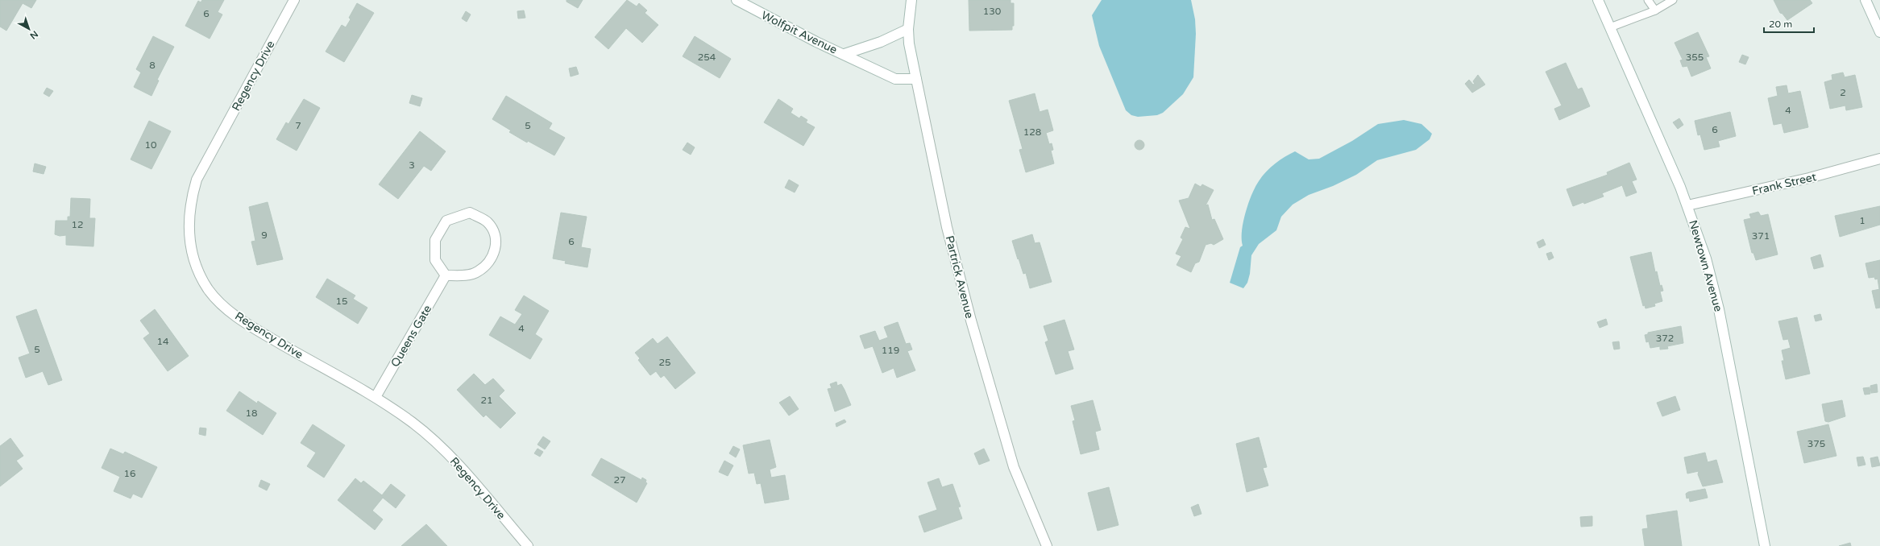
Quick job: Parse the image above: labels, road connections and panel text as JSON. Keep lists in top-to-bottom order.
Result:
{
  "streets": {
    "street": [
      "Wolfpit Avenue",
      "Regency Drive",
      "Frank Street",
      "Newtown Avenue",
      "Partrick Avenue",
      "Queens Gate"
    ]
  },
  "crossings": [
    ["Wolfpit Avenue", "Partrick Avenue"],
    ["Regency Drive", "Queens Gate"],
    ["Frank Street", "Newtown Avenue"]
  ],
  "house_numbers": [
    "130",
    "6",
    "254",
    "355",
    "8",
    "2",
    "4",
    "7",
    "5",
    "6",
    "128",
    "10",
    "3",
    "1",
    "12",
    "9",
    "371",
    "6",
    "15",
    "4",
    "372",
    "14",
    "5",
    "119",
    "25",
    "21",
    "18",
    "375",
    "16",
    "27"
  ],
  "scale_bar": "20 m",
  "north": "bottom right"
}
